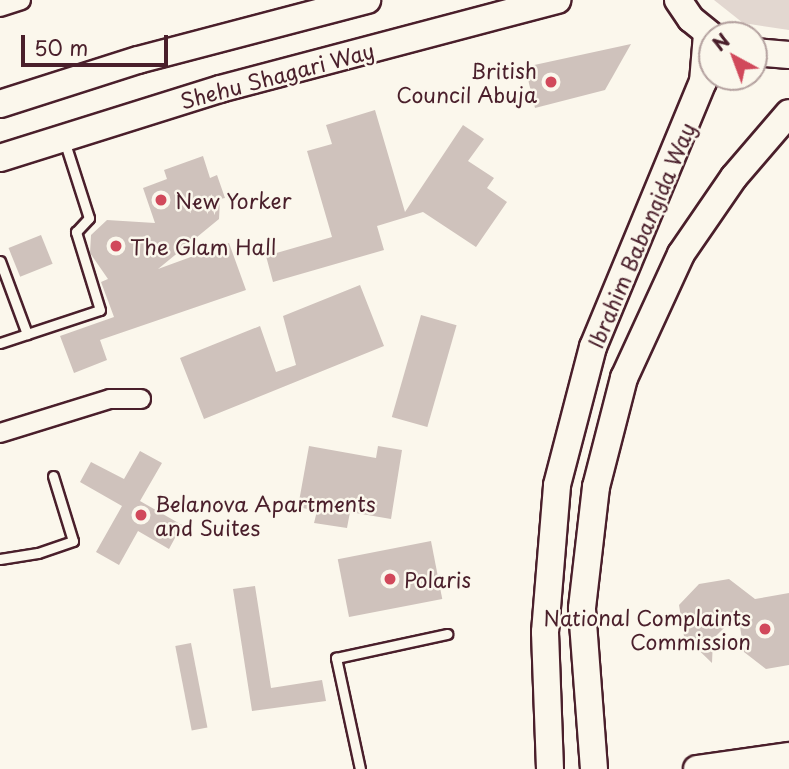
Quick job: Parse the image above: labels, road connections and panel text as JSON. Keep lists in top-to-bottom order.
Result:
{
  "streets": {
    "main road": ["Shehu Shagari Way", "Ibrahim Babangida Way"]
  },
  "places": [
    "British Council Abuja",
    "New Yorker",
    "The Glam Hall",
    "Belanova Apartments and Suites",
    "Polaris",
    "National Complaints Commission"
  ],
  "scale_bar": "50 m",
  "north": "top left"
}
